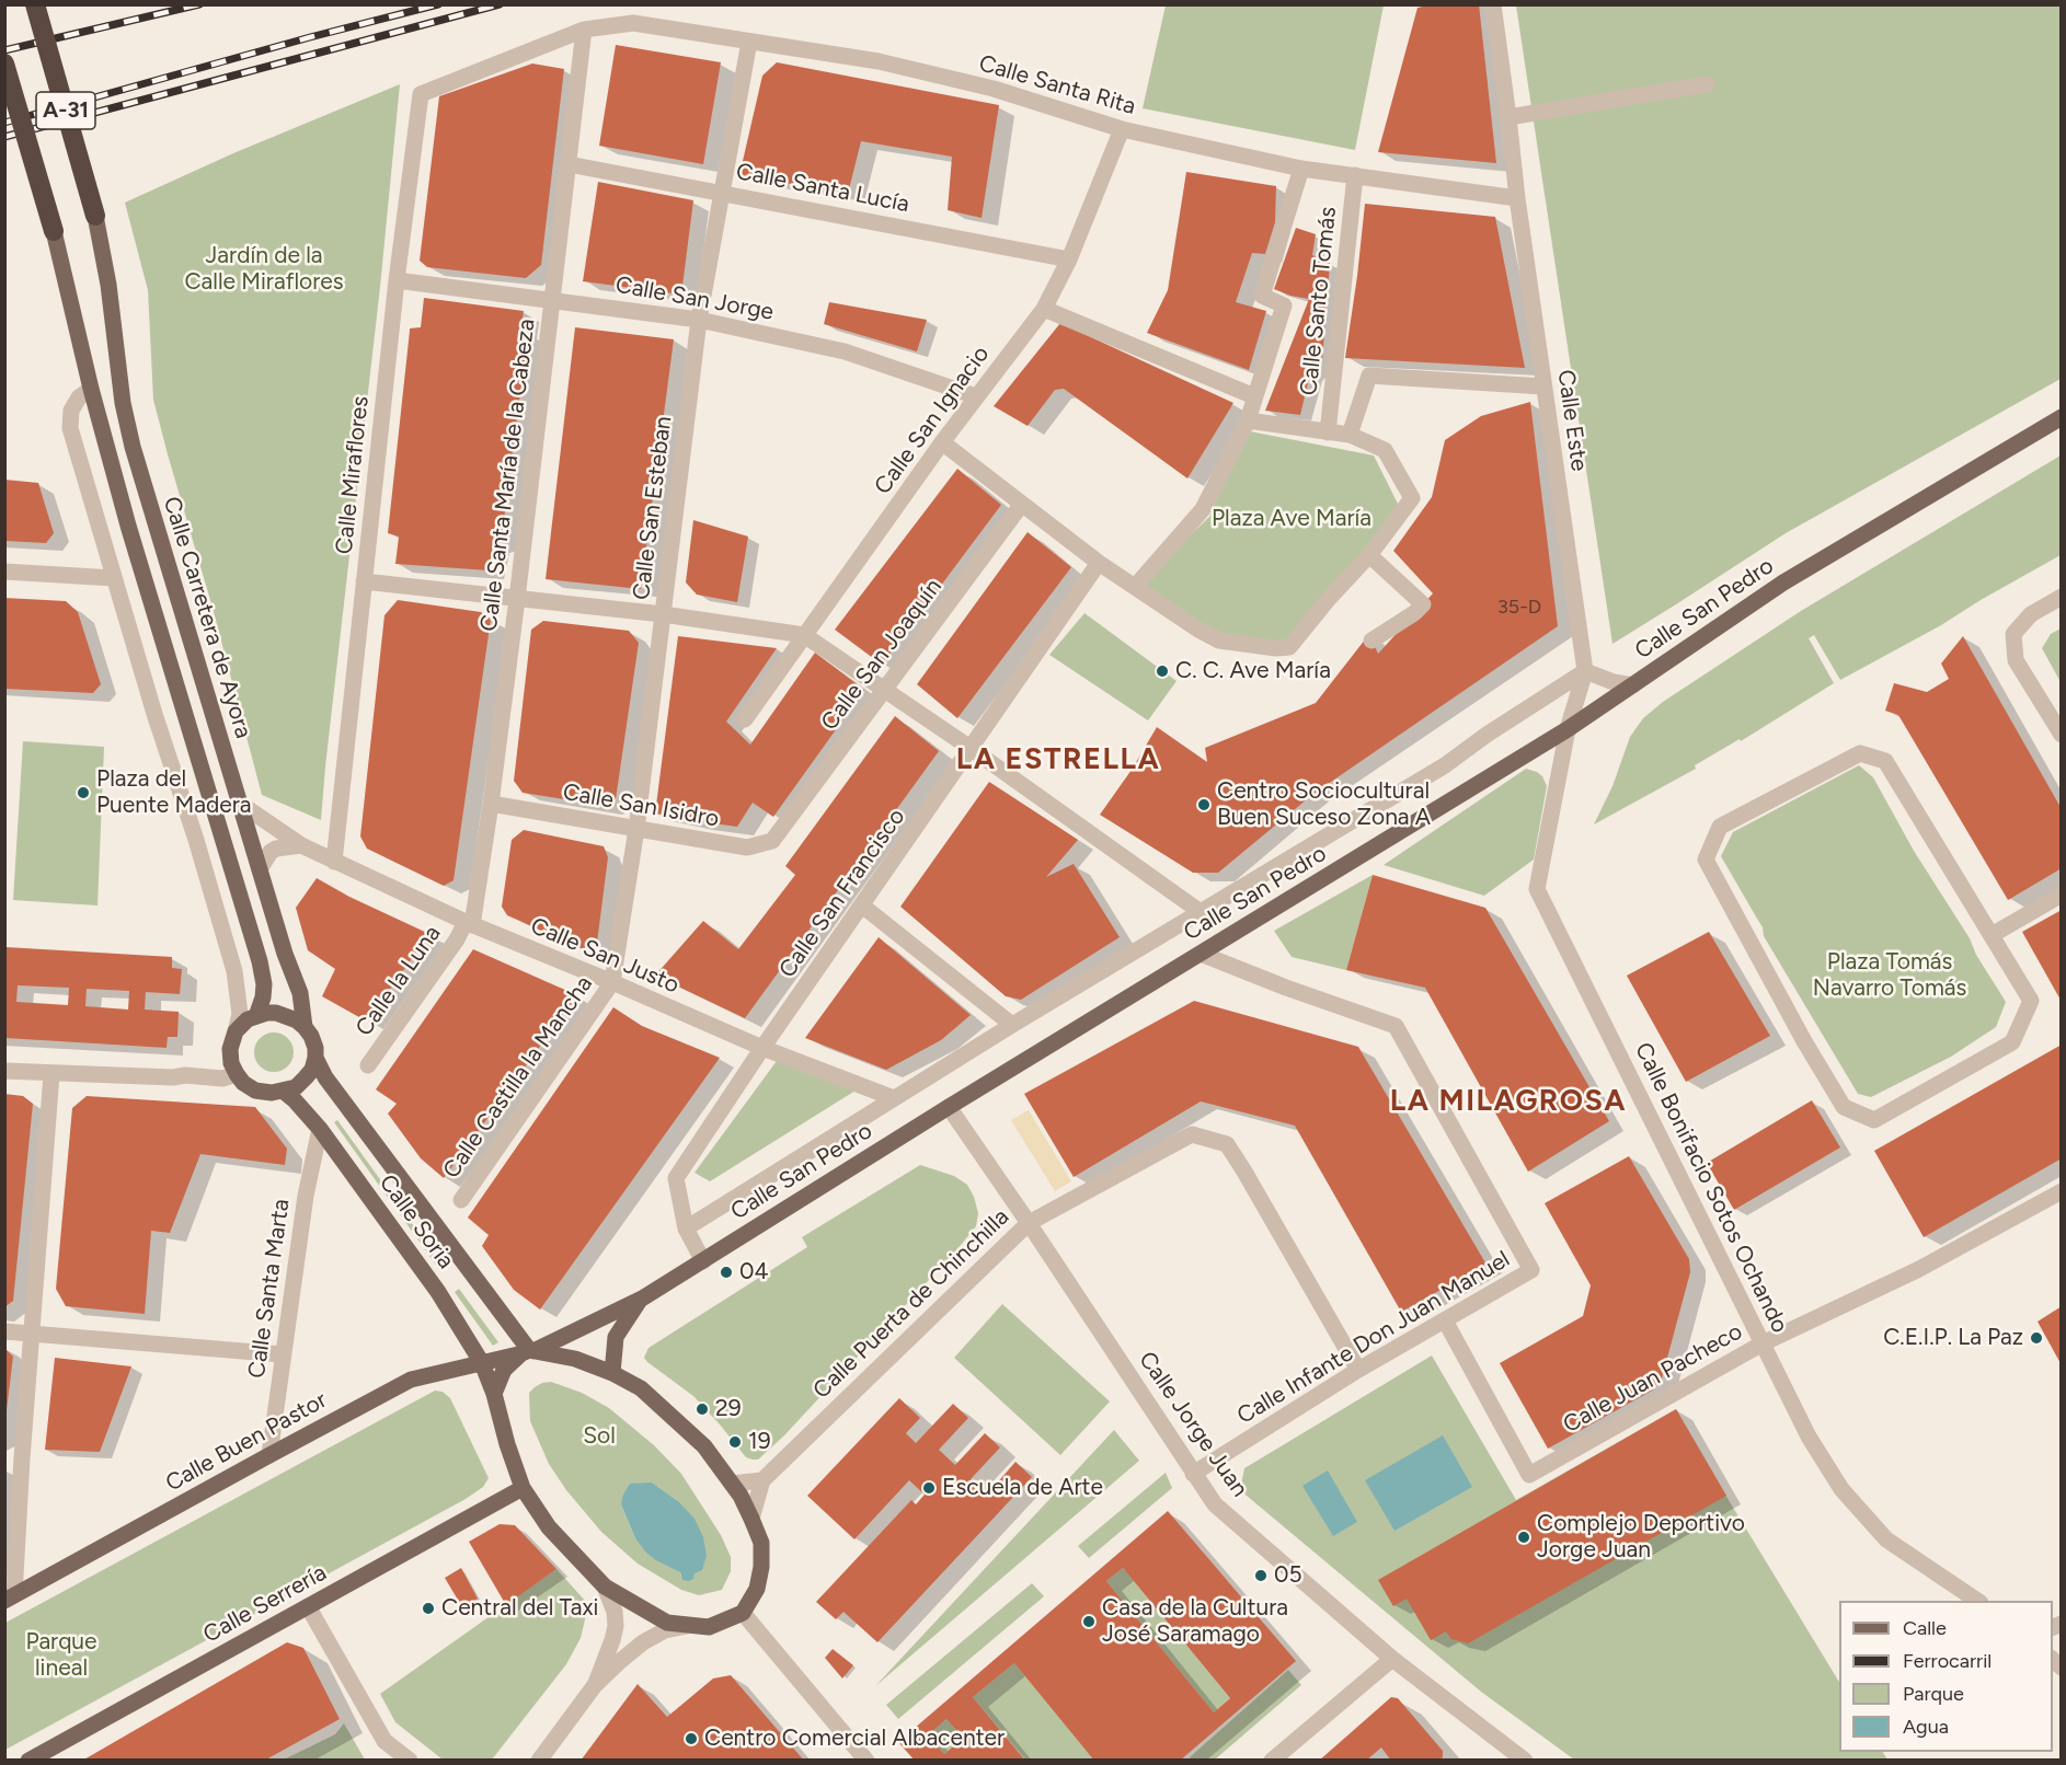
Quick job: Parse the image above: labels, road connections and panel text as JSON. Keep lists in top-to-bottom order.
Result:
{
  "streets": {
    "highway": ["A-31"],
    "main road": [
      "Calle San Pedro",
      "Calle Carretera de Ayora",
      "Calle Soria",
      "Calle Buen Pastor",
      "Calle Serrería"
    ],
    "street": [
      "Calle Santa Rita",
      "Calle Santa Lucía",
      "Calle San Jorge",
      "Calle Santo Tomás",
      "Calle San Ignacio",
      "Calle Este",
      "Calle Miraflores",
      "Calle Santa María de la Cabeza",
      "Calle San Esteban",
      "Calle San Joaquín",
      "Calle San Isidro",
      "Calle San Francisco",
      "Calle San Justo",
      "Calle la Luna",
      "Calle Castilla la Mancha",
      "Calle Bonifacio Sotos Ochando",
      "Calle Santa Marta",
      "Calle Puerta de Chinchilla",
      "Calle Infante Don Juan Manuel",
      "Calle Juan Pacheco",
      "Calle Jorge Juan"
    ]
  },
  "crossings": [
    ["Calle Santa Rita", "Calle Santo Tomás"],
    ["Calle Santa Rita", "Calle San Ignacio"],
    ["Calle Santa Rita", "Calle Este"],
    ["Calle Santa Rita", "Calle Miraflores"],
    ["Calle Santa Rita", "Calle Santa María de la Cabeza"],
    ["Calle Santa Rita", "Calle San Esteban"],
    ["A-31", "Calle Carretera de Ayora"],
    ["Calle Santa Lucía", "Calle San Ignacio"],
    ["Calle Santa Lucía", "Calle Santa María de la Cabeza"],
    ["Calle Santa Lucía", "Calle San Esteban"],
    ["Calle San Jorge", "Calle San Ignacio"],
    ["Calle San Jorge", "Calle Miraflores"],
    ["Calle San Jorge", "Calle Santa María de la Cabeza"],
    ["Calle San Jorge", "Calle San Esteban"],
    ["Calle Este", "Calle San Pedro"],
    ["Calle Este", "Calle Bonifacio Sotos Ochando"],
    ["Calle Miraflores", "Calle San Justo"],
    ["Calle Santa María de la Cabeza", "Calle San Isidro"],
    ["Calle Santa María de la Cabeza", "Calle San Justo"],
    ["Calle Santa María de la Cabeza", "Calle la Luna"],
    ["Calle San Esteban", "Calle San Isidro"],
    ["Calle San Esteban", "Calle San Justo"],
    ["Calle San Esteban", "Calle Castilla la Mancha"],
    ["Calle San Pedro", "Calle San Francisco"],
    ["Calle San Pedro", "Calle San Justo"],
    ["Calle San Pedro", "Calle Bonifacio Sotos Ochando"],
    ["Calle San Pedro", "Calle Soria"],
    ["Calle San Pedro", "Calle Infante Don Juan Manuel"],
    ["Calle San Pedro", "Calle Jorge Juan"],
    ["Calle San Pedro", "Calle Buen Pastor"],
    ["Calle Carretera de Ayora", "Calle San Justo"],
    ["Calle Carretera de Ayora", "Calle Soria"],
    ["Calle San Joaquín", "Calle San Isidro"],
    ["Calle San Francisco", "Calle San Justo"],
    ["Calle San Justo", "Calle la Luna"],
    ["Calle San Justo", "Calle Castilla la Mancha"],
    ["Calle Bonifacio Sotos Ochando", "Calle Juan Pacheco"],
    ["Calle Soria", "Calle Santa Marta"],
    ["Calle Soria", "Calle Buen Pastor"],
    ["Calle Soria", "Calle Serrería"],
    ["Calle Santa Marta", "Calle Buen Pastor"],
    ["Calle Puerta de Chinchilla", "Calle Infante Don Juan Manuel"],
    ["Calle Puerta de Chinchilla", "Calle Jorge Juan"],
    ["Calle Infante Don Juan Manuel", "Calle Juan Pacheco"],
    ["Calle Infante Don Juan Manuel", "Calle Jorge Juan"]
  ],
  "districts": ["LA ESTRELLA", "LA MILAGROSA"],
  "parks": [
    "Jardín de la Calle Miraflores",
    "Plaza Ave María",
    "Plaza Tomás Navarro Tomás",
    "Sol",
    "Parque lineal"
  ],
  "places": [
    "C. C. Ave María",
    "Plaza del Puente Madera",
    "Centro Sociocultural Buen Suceso Zona A",
    "04",
    "C.E.I.P. La Paz",
    "29",
    "19",
    "Escuela de Arte",
    "Complejo Deportivo Jorge Juan",
    "05",
    "Central del Taxi",
    "Casa de la Cultura José Saramago",
    "Centro Comercial Albacenter"
  ],
  "house_numbers": ["35-D"],
  "legend": [
    "Calle",
    "Ferrocarril",
    "Parque",
    "Agua"
  ]
}
